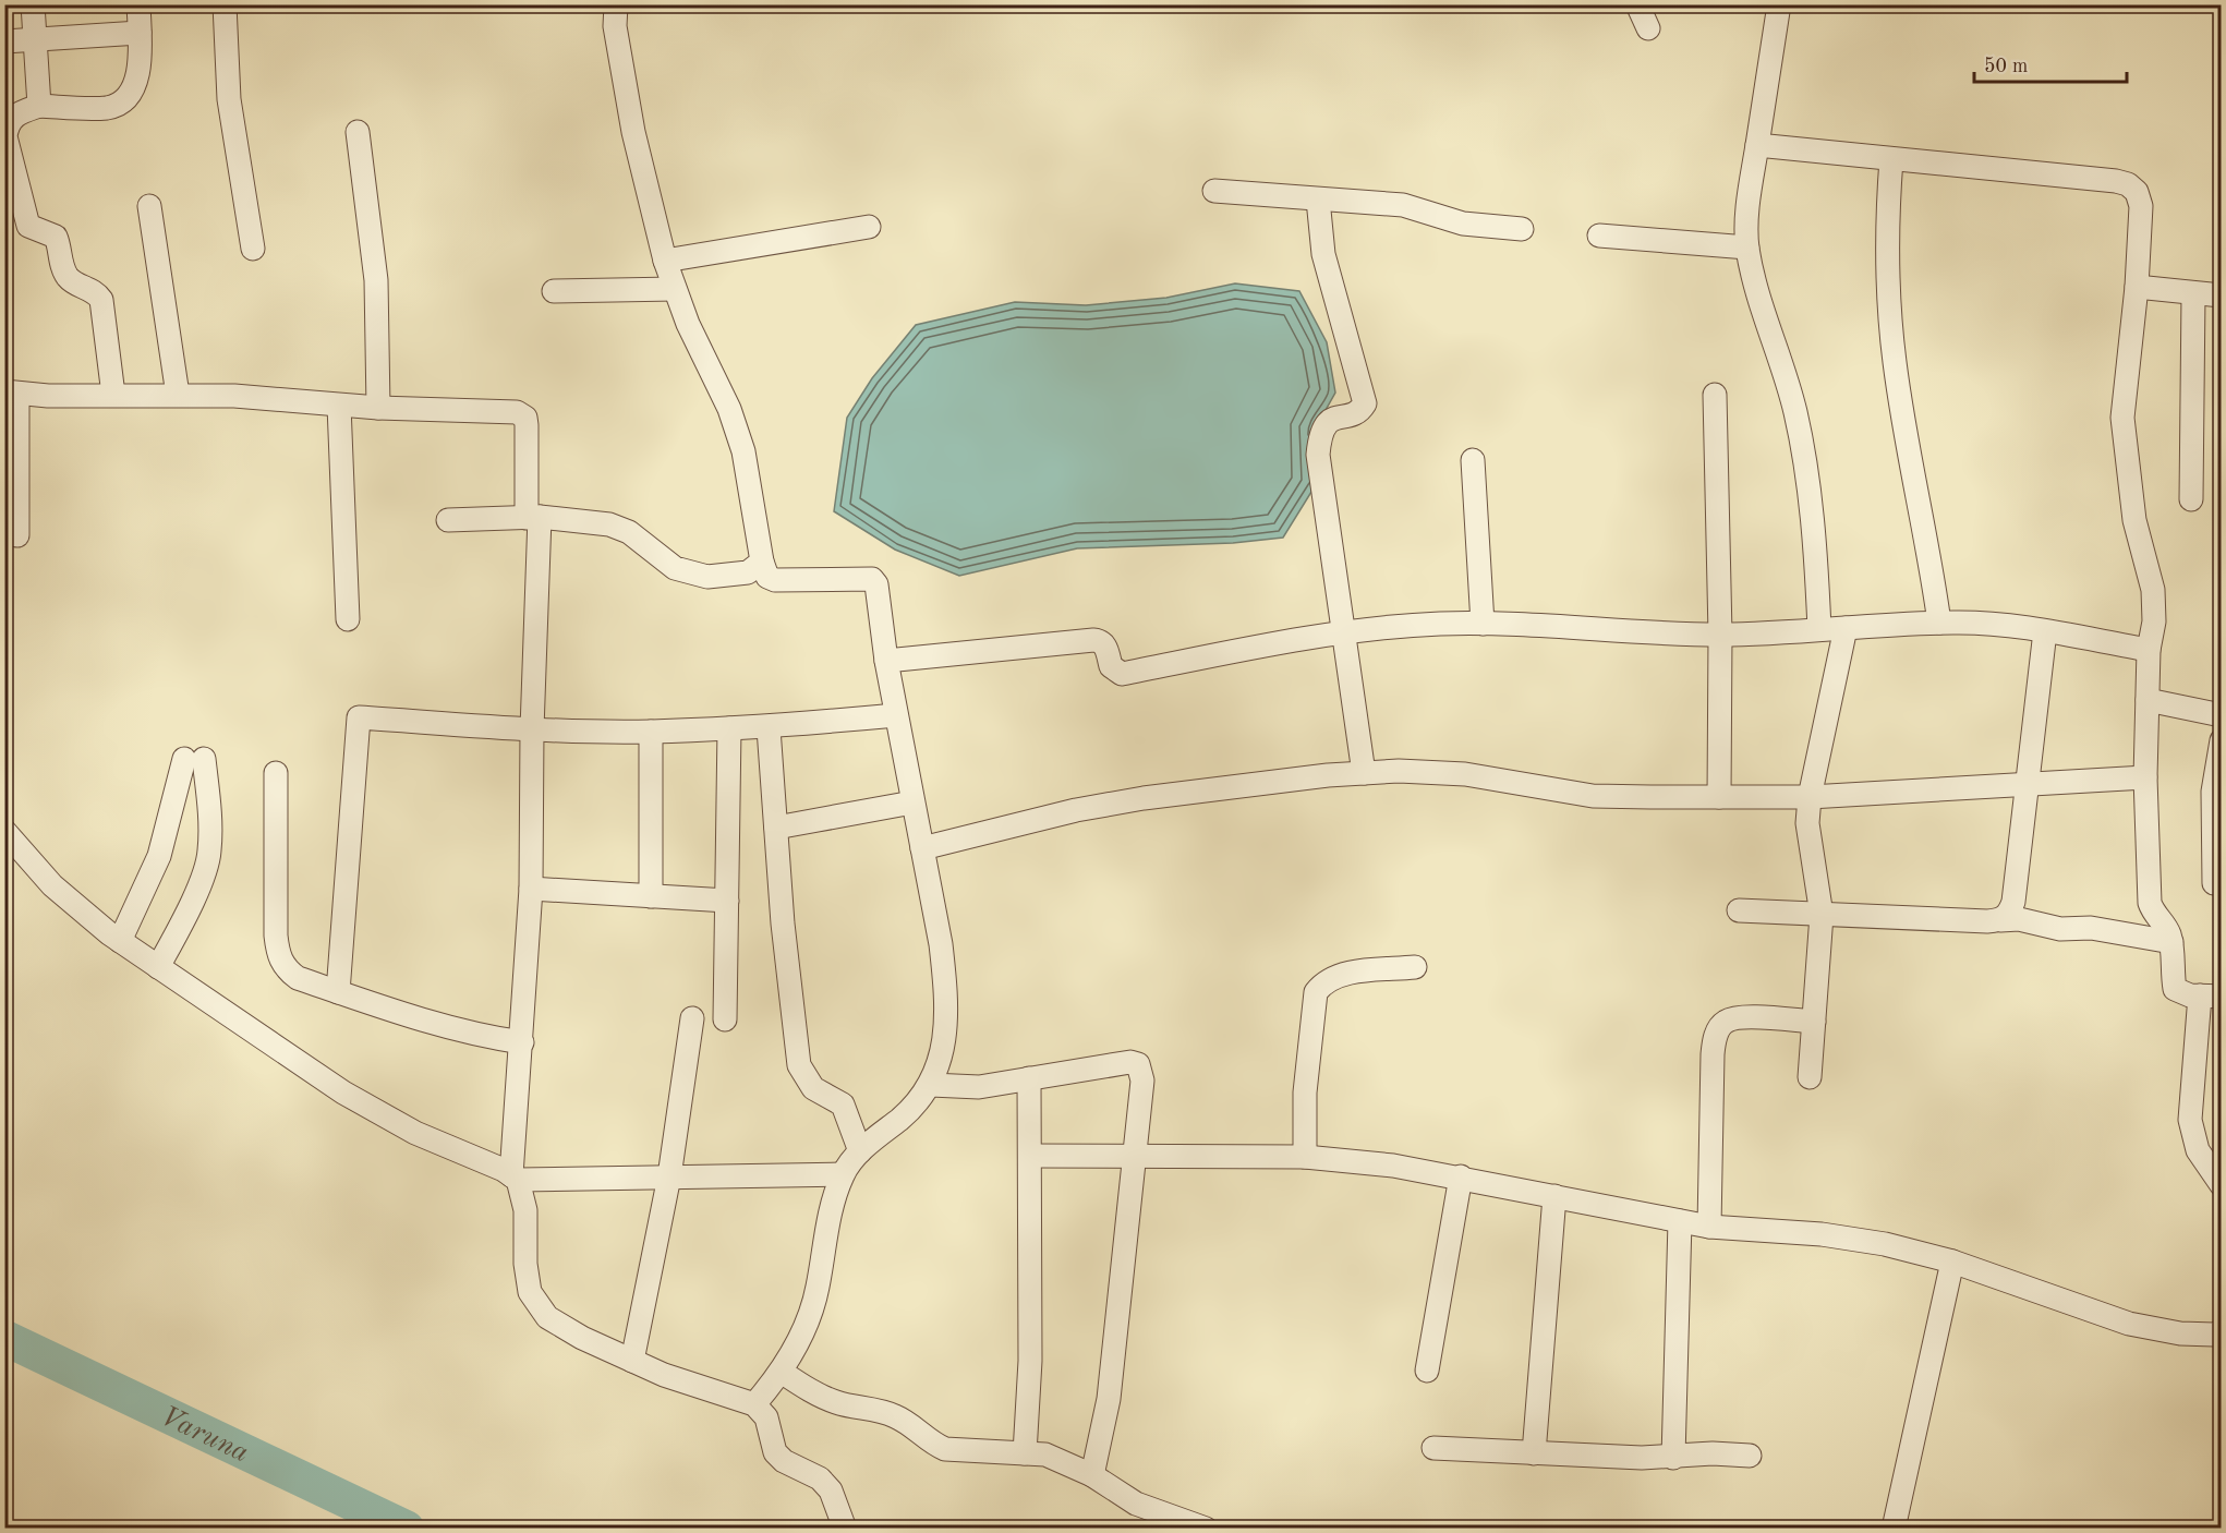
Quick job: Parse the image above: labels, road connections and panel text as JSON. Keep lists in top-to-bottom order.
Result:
{
  "water": ["Varuna"],
  "scale_bar": "50 m"
}
